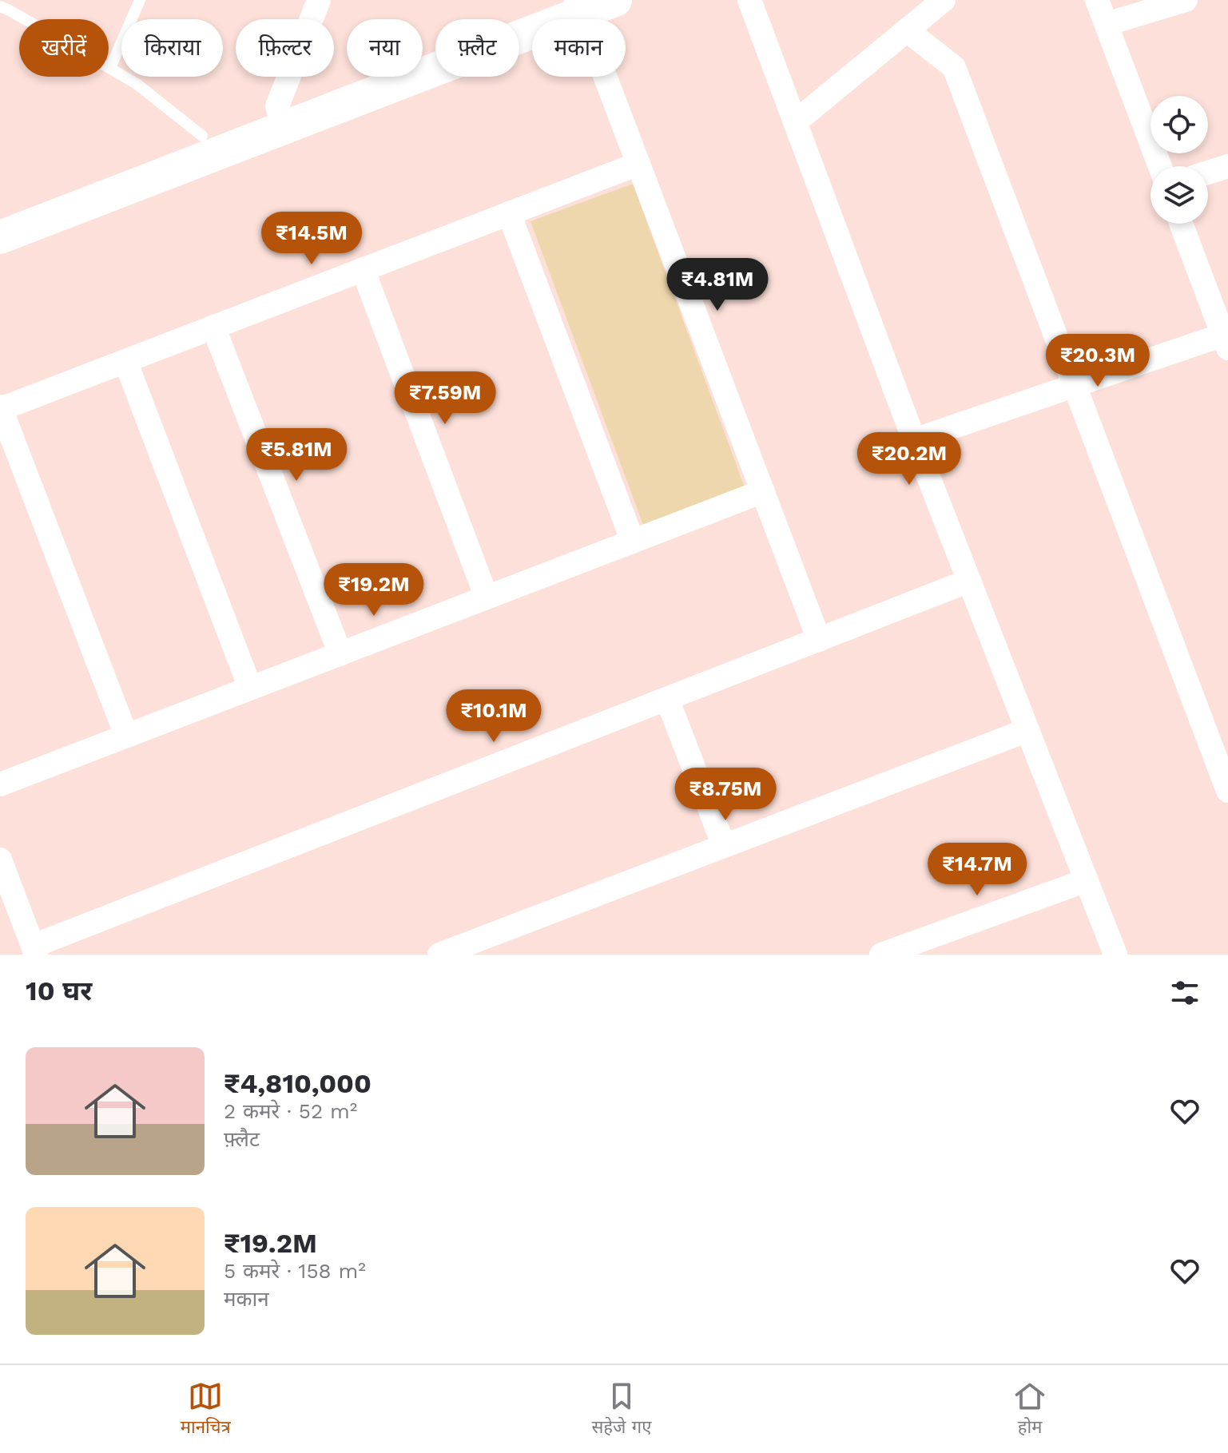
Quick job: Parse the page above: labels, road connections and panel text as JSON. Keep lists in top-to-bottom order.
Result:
{
  "page": {
    "chip": [
      "खरीदें",
      "किराया",
      "फ़िल्टर",
      "नया",
      "फ़्लैट",
      "मकान"
    ],
    "price": [
      "₹14.5M",
      "₹4.81M",
      "₹20.3M",
      "₹7.59M",
      "₹5.81M",
      "₹20.2M",
      "₹19.2M",
      "₹10.1M",
      "₹8.75M",
      "₹14.7M"
    ],
    "heading": "10 घर",
    "list": [
      {
        "name": "₹4,810,000",
        "note": "2 कमरे · 52 m² · फ़्लैट"
      },
      {
        "name": "₹19.2M",
        "note": "5 कमरे · 158 m² · मकान"
      }
    ],
    "tabs": ["मानचित्र", "सहेजे गए", "होम"]
  }
}
